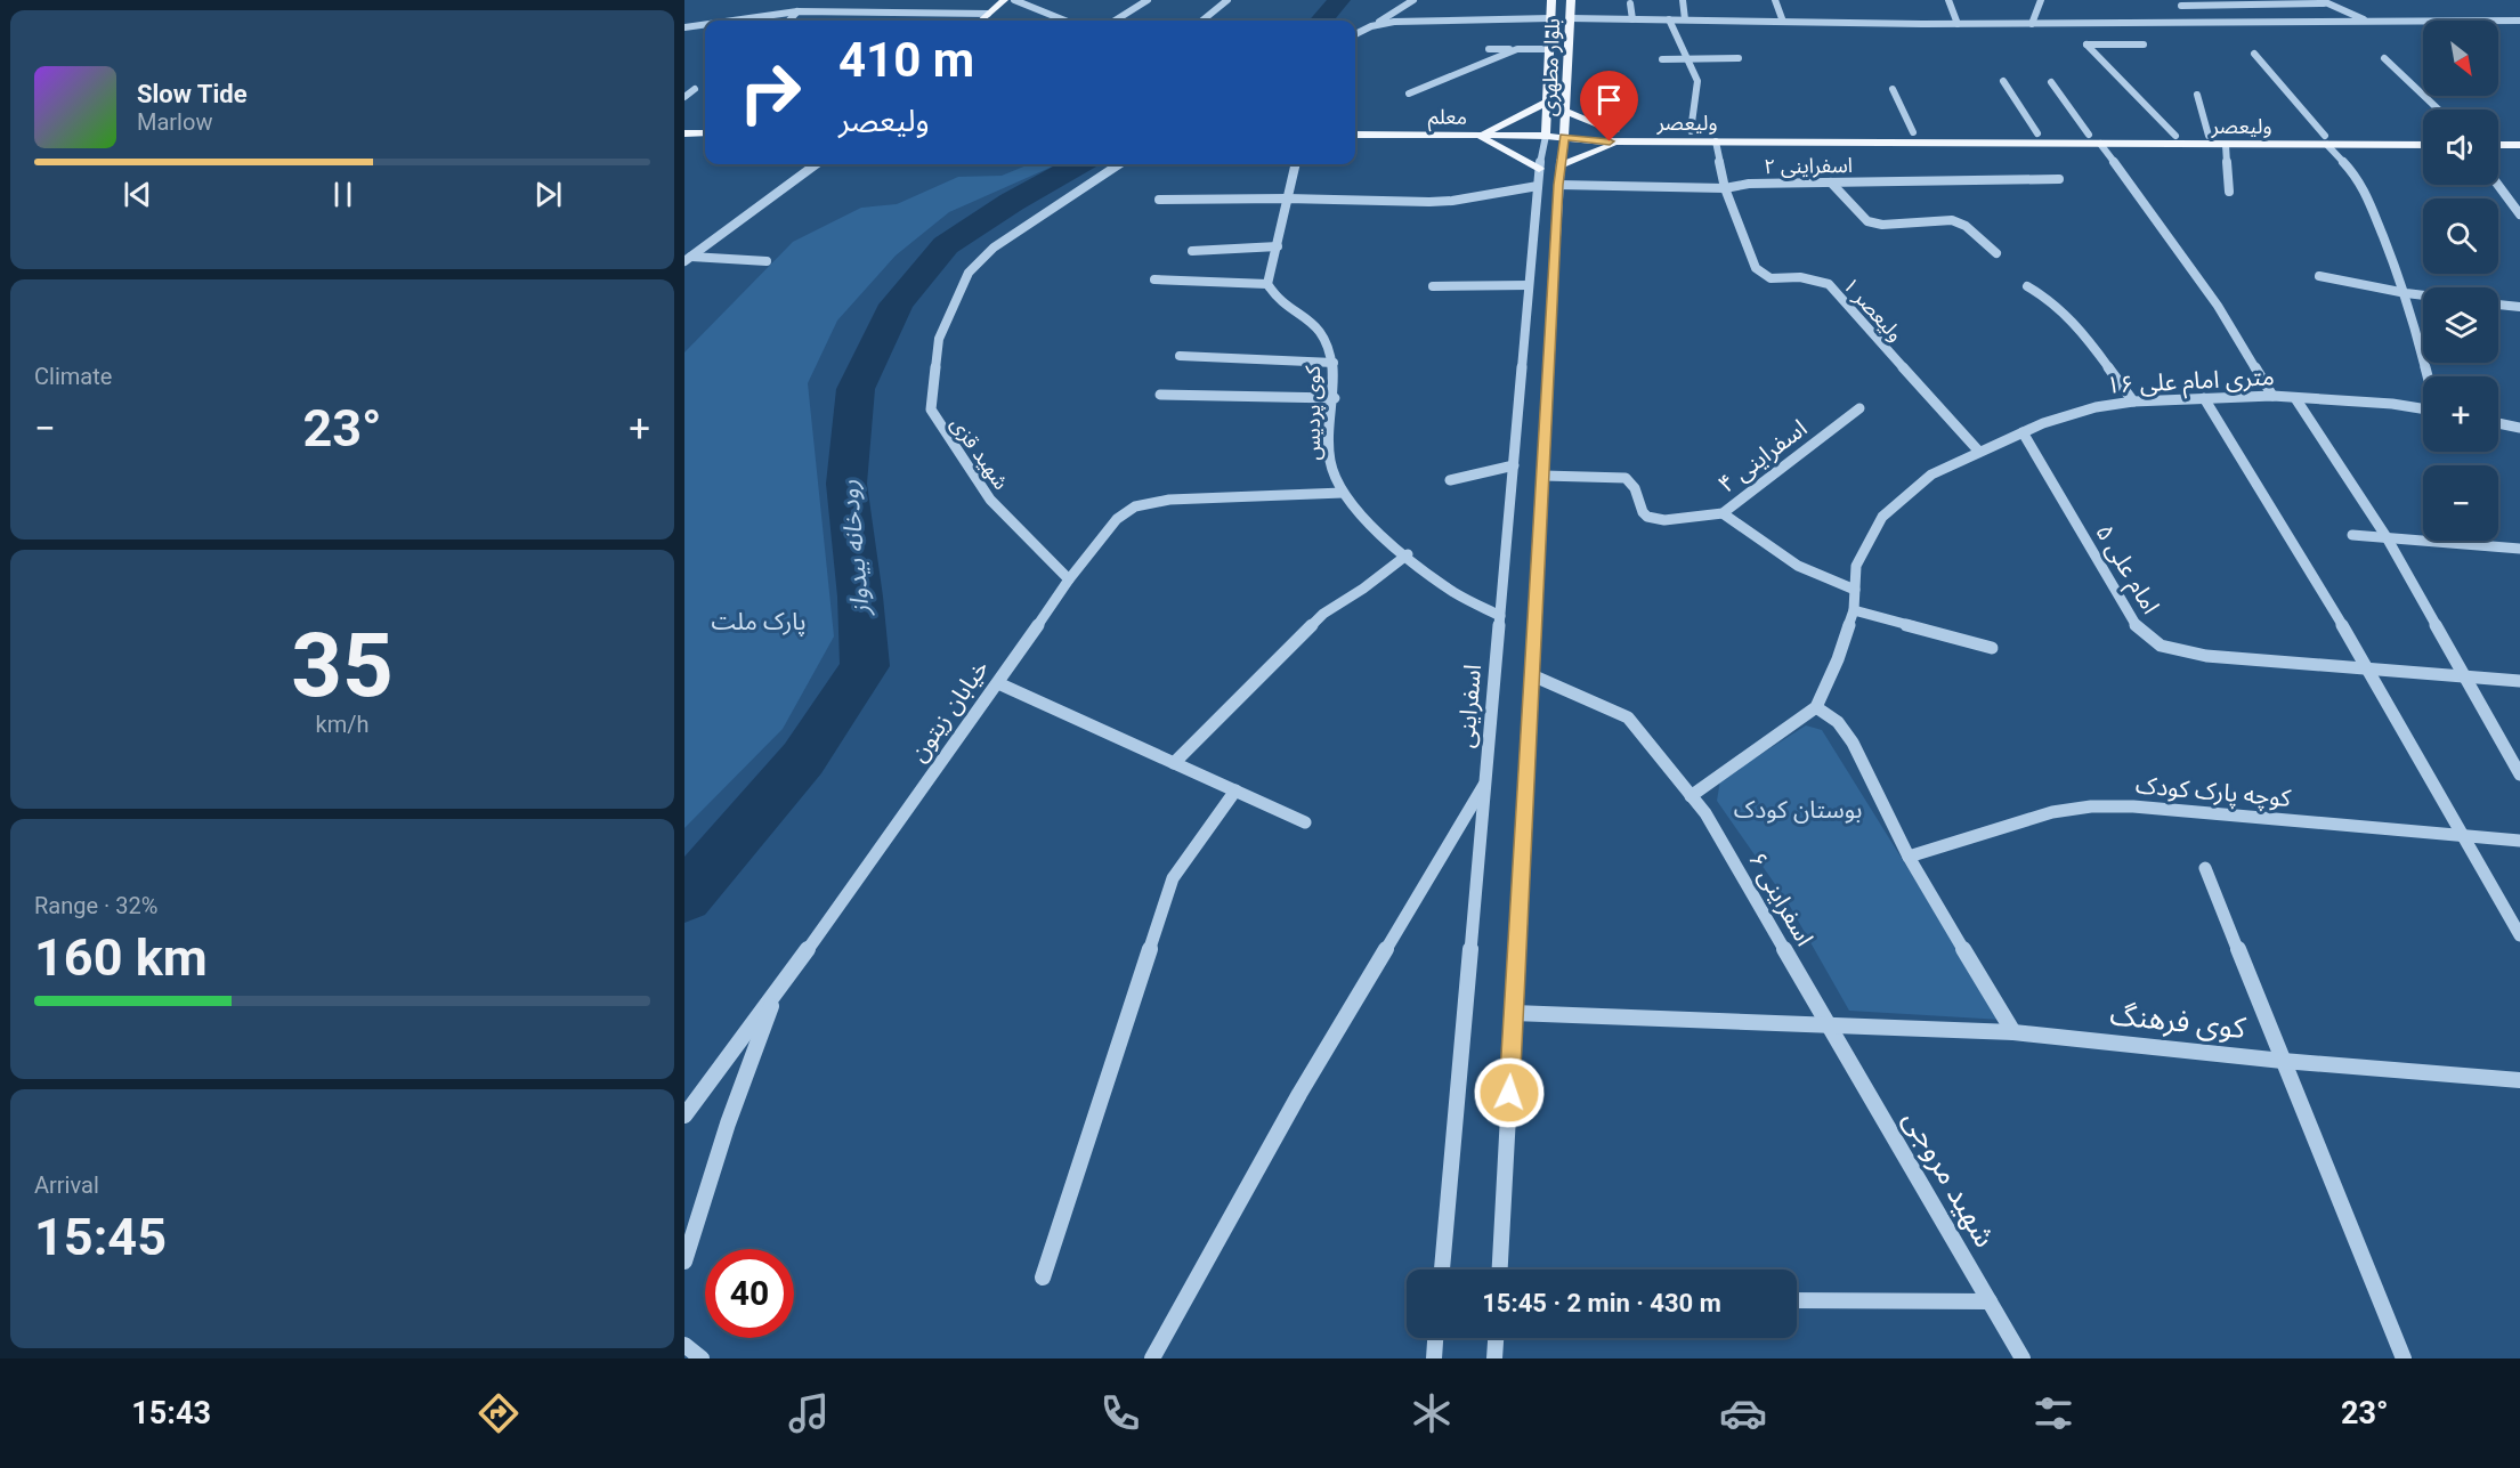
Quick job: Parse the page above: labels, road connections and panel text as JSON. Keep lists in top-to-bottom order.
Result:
{
  "streets": {
    "main road": ["بلوار مطهری", "معلم", "ولیعصر"],
    "street": [
      "اسفراینی ۲",
      "ولیعصر ۱",
      "۱۶ متری امام علی",
      "کوی پردیس",
      "شهید قزی",
      "اسفراینی ۴",
      "امام علی ۵",
      "اسفراینی",
      "خیابان زیتون",
      "کوچه پارک کودک",
      "اسفراینی ۶",
      "کوی فرهنگ",
      "شهید مروجی"
    ]
  },
  "crossings": [
    ["بلوار مطهری", "معلم"],
    ["بلوار مطهری", "ولیعصر"],
    ["بلوار مطهری", "اسفراینی"],
    ["معلم", "ولیعصر"],
    ["معلم", "اسفراینی"],
    ["ولیعصر", "ولیعصر ۱"],
    ["ولیعصر", "اسفراینی"],
    ["اسفراینی ۲", "ولیعصر ۱"],
    ["اسفراینی ۲", "اسفراینی"],
    ["ولیعصر ۱", "۱۶ متری امام علی"],
    ["۱۶ متری امام علی", "امام علی ۵"],
    ["کوی پردیس", "اسفراینی"],
    ["کوی پردیس", "خیابان زیتون"],
    ["شهید قزی", "خیابان زیتون"],
    ["اسفراینی ۴", "اسفراینی"],
    ["اسفراینی", "اسفراینی ۶"],
    ["اسفراینی", "کوی فرهنگ"],
    ["اسفراینی ۶", "کوی فرهنگ"],
    ["اسفراینی ۶", "شهید مروجی"],
    ["کوی فرهنگ", "شهید مروجی"]
  ],
  "water": ["رودخانه بیدواز"],
  "parks": ["پارک ملت", "بوستان کودک"],
  "north": "bottom right",
  "page": {
    "map_buttons": ["+", "−"],
    "turn": ["410 m", "ولیعصر"],
    "song": ["Slow Tide", "Marlow"],
    "tile": [
      "Climate",
      ["35", "km/h"],
      ["Range · 32%", "160 km"],
      ["Arrival", "15:45"]
    ],
    "heat": ["−", "23°", "+"],
    "limit": "40",
    "trip": "15:45 · 2 min · 430 m",
    "tabs": ["15:43", "23°"]
  }
}
